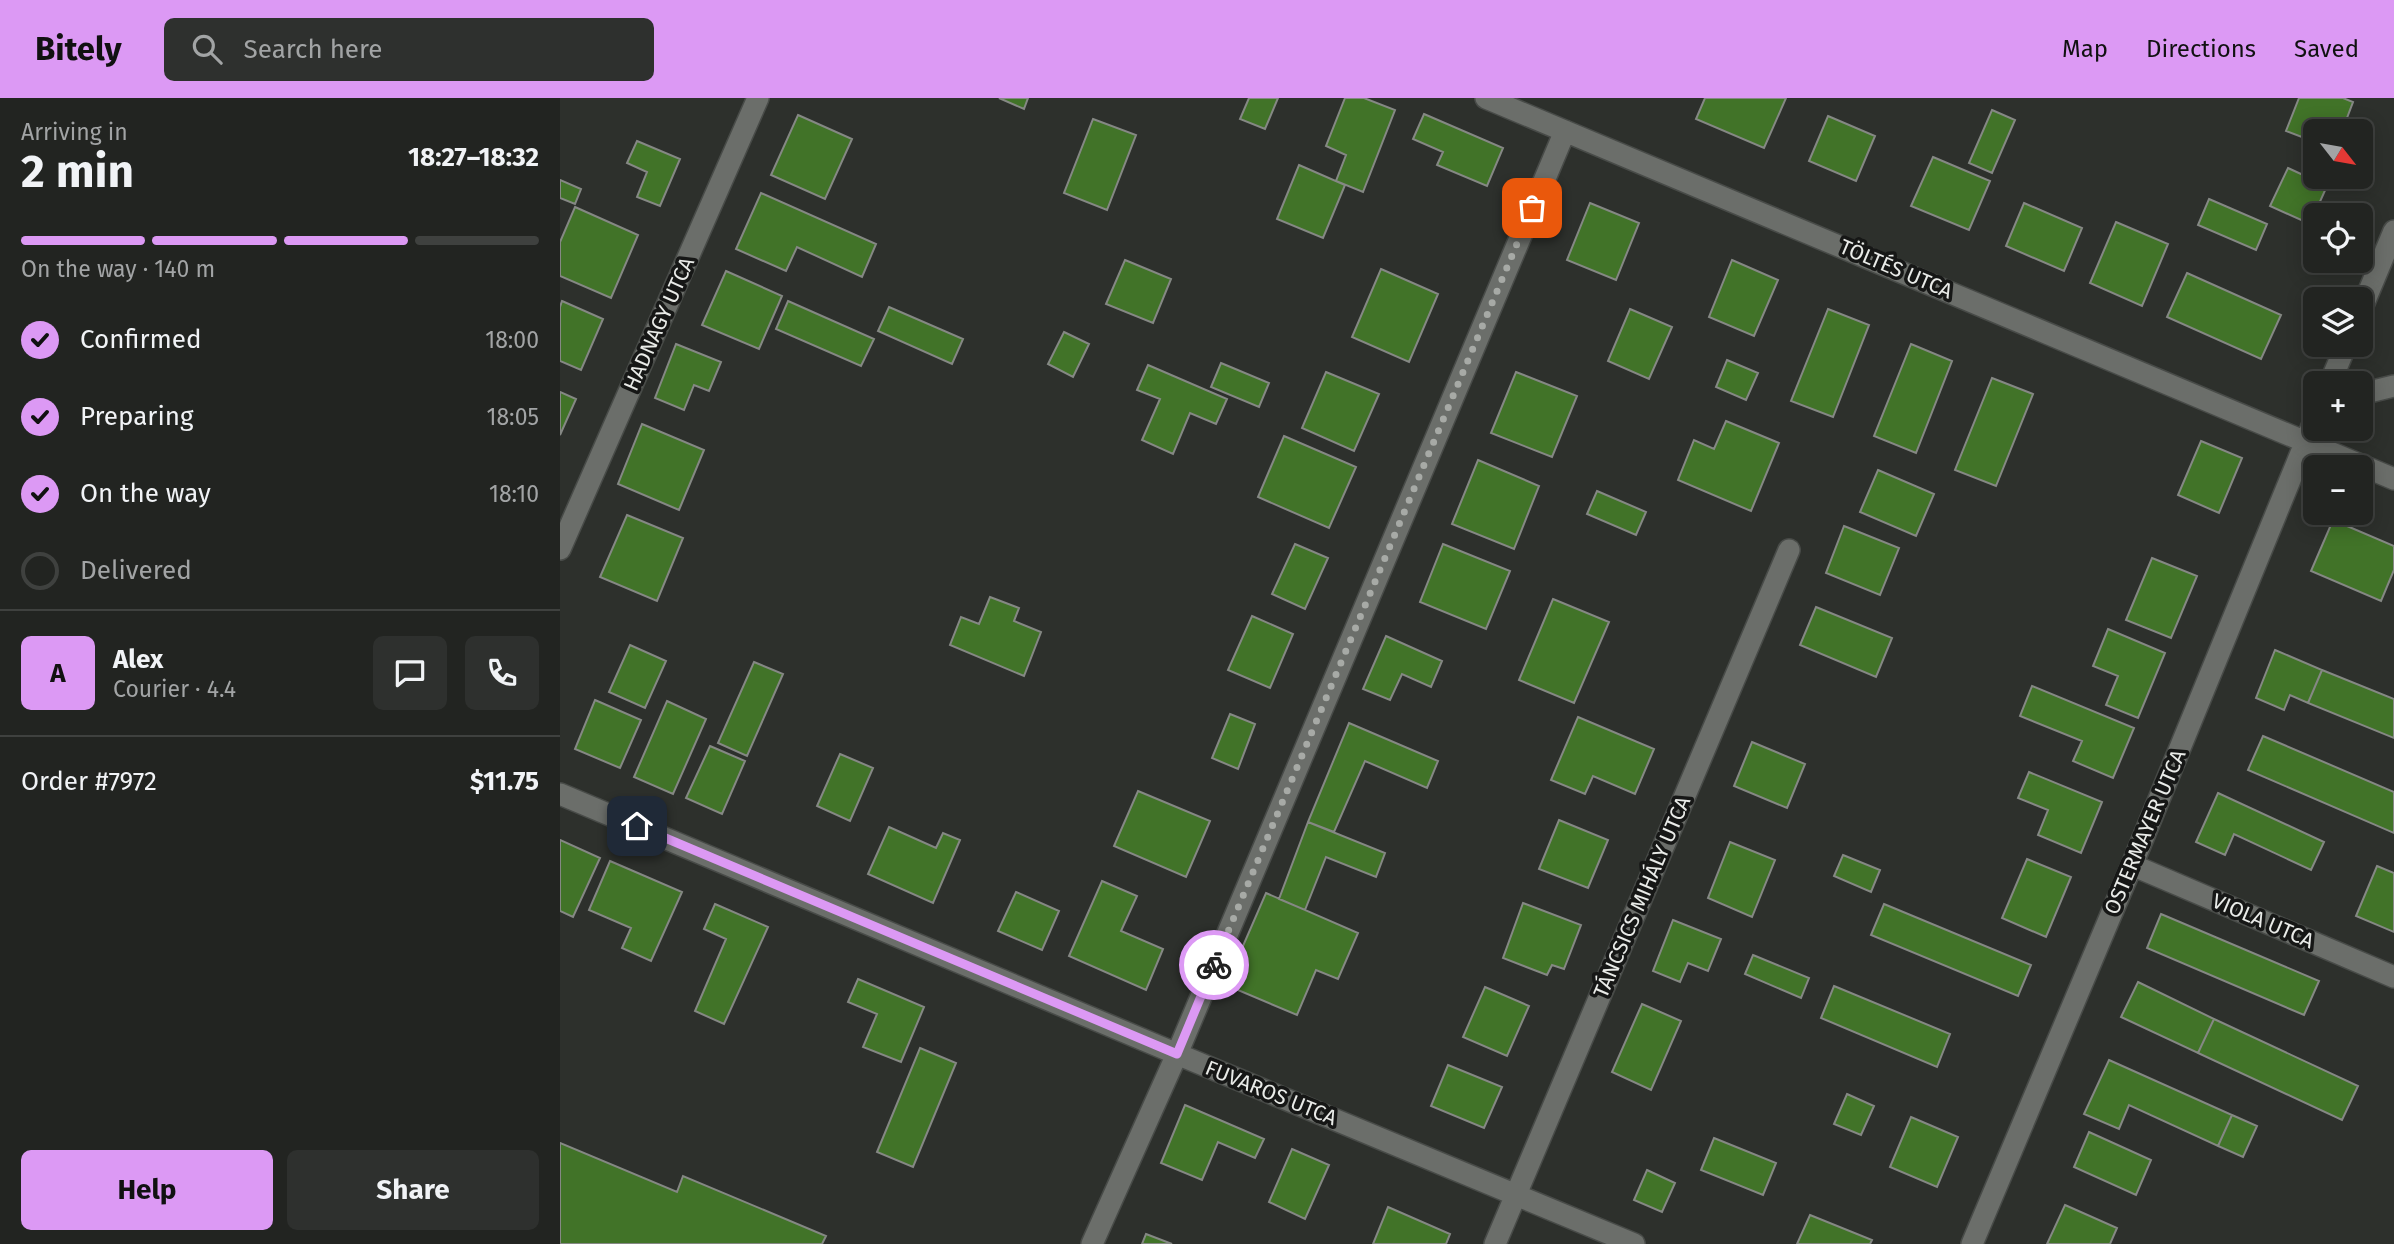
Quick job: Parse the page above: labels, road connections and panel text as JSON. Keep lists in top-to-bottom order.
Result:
{
  "streets": {
    "street": [
      "TÖLTÉS UTCA",
      "HADNAGY UTCA",
      "OSTERMAYER UTCA",
      "TÁNCSICS MIHÁLY UTCA",
      "VIOLA UTCA",
      "FUVAROS UTCA"
    ]
  },
  "crossings": [
    ["OSTERMAYER UTCA", "VIOLA UTCA"],
    ["TÁNCSICS MIHÁLY UTCA", "FUVAROS UTCA"]
  ],
  "north": "bottom right",
  "page": {
    "header": "Bitely",
    "search": "Search here",
    "nav": ["Map", "Directions", "Saved"],
    "heading": ["2 min", "Arriving in", "18:27–18:32"],
    "panel": [
      "Alex",
      "Courier · 4.4",
      "Order #7972",
      "$11.75"
    ],
    "map_buttons": ["+", "−"],
    "bar": "On the way · 140 m",
    "list": [
      ["Confirmed", "18:00"],
      ["Preparing", "18:05"],
      ["On the way", "18:10"],
      "Delivered"
    ],
    "round": "A",
    "buttons": ["Help", "Share"]
  }
}
